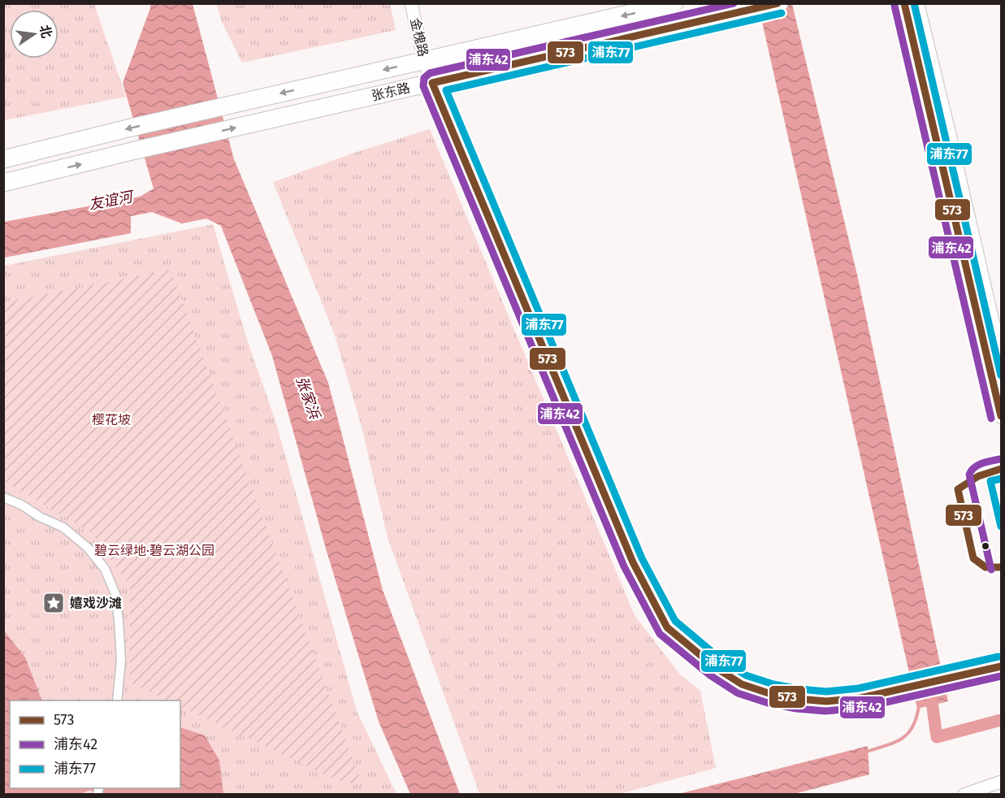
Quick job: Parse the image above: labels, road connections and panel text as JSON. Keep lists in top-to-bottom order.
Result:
{
  "streets": {
    "main road": ["张东路"],
    "street": ["金槐路"]
  },
  "crossings": [
    ["金槐路", "张东路"]
  ],
  "water": ["友谊河", "张家浜"],
  "parks": ["樱花坡", "碧云绿地·碧云湖公园"],
  "places": {
    "place": ["嬉戏沙滩"]
  },
  "lines": ["transit line 573", "transit line 浦东42", "transit line 浦东77"],
  "legend": ["573", "浦东42", "浦东77"],
  "north": "right"
}
